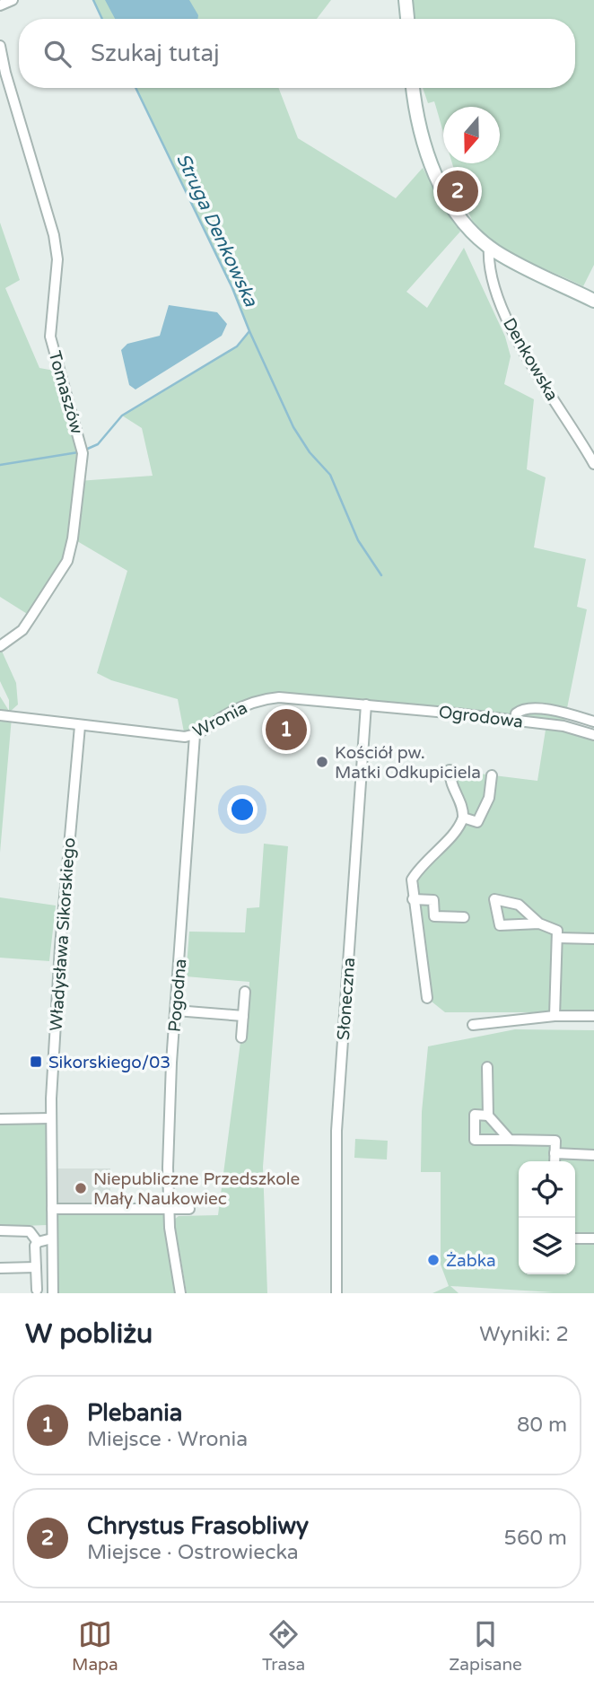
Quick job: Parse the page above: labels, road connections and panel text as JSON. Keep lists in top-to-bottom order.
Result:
{
  "streets": {
    "street": [
      "Denkowska",
      "Tomaszów",
      "Ogrodowa",
      "Wronia",
      "Władysława Sikorskiego",
      "Pogodna",
      "Słoneczna"
    ]
  },
  "crossings": [
    ["Ogrodowa", "Wronia"],
    ["Ogrodowa", "Słoneczna"],
    ["Wronia", "Pogodna"],
    ["Wronia", "Słoneczna"]
  ],
  "water": ["Struga Denkowska"],
  "places": {
    "other": ["Kościół pw. Matki Odkupiciela", "Niepubliczne Przedszkole Mały Naukowiec", "Żabka"],
    "transit": ["Sikorskiego/03"]
  },
  "north": "bottom",
  "page": {
    "search": "Szukaj tutaj",
    "pins": ["2", "1"],
    "heading": ["W pobliżu", "Wyniki: 2"],
    "list": [
      {
        "mark": "1",
        "name": "Plebania",
        "note": "Miejsce · Wronia",
        "value": "80 m"
      },
      {
        "mark": "2",
        "name": "Chrystus Frasobliwy",
        "note": "Miejsce · Ostrowiecka",
        "value": "560 m"
      }
    ],
    "nav": ["Mapa", "Trasa", "Zapisane"]
  }
}
